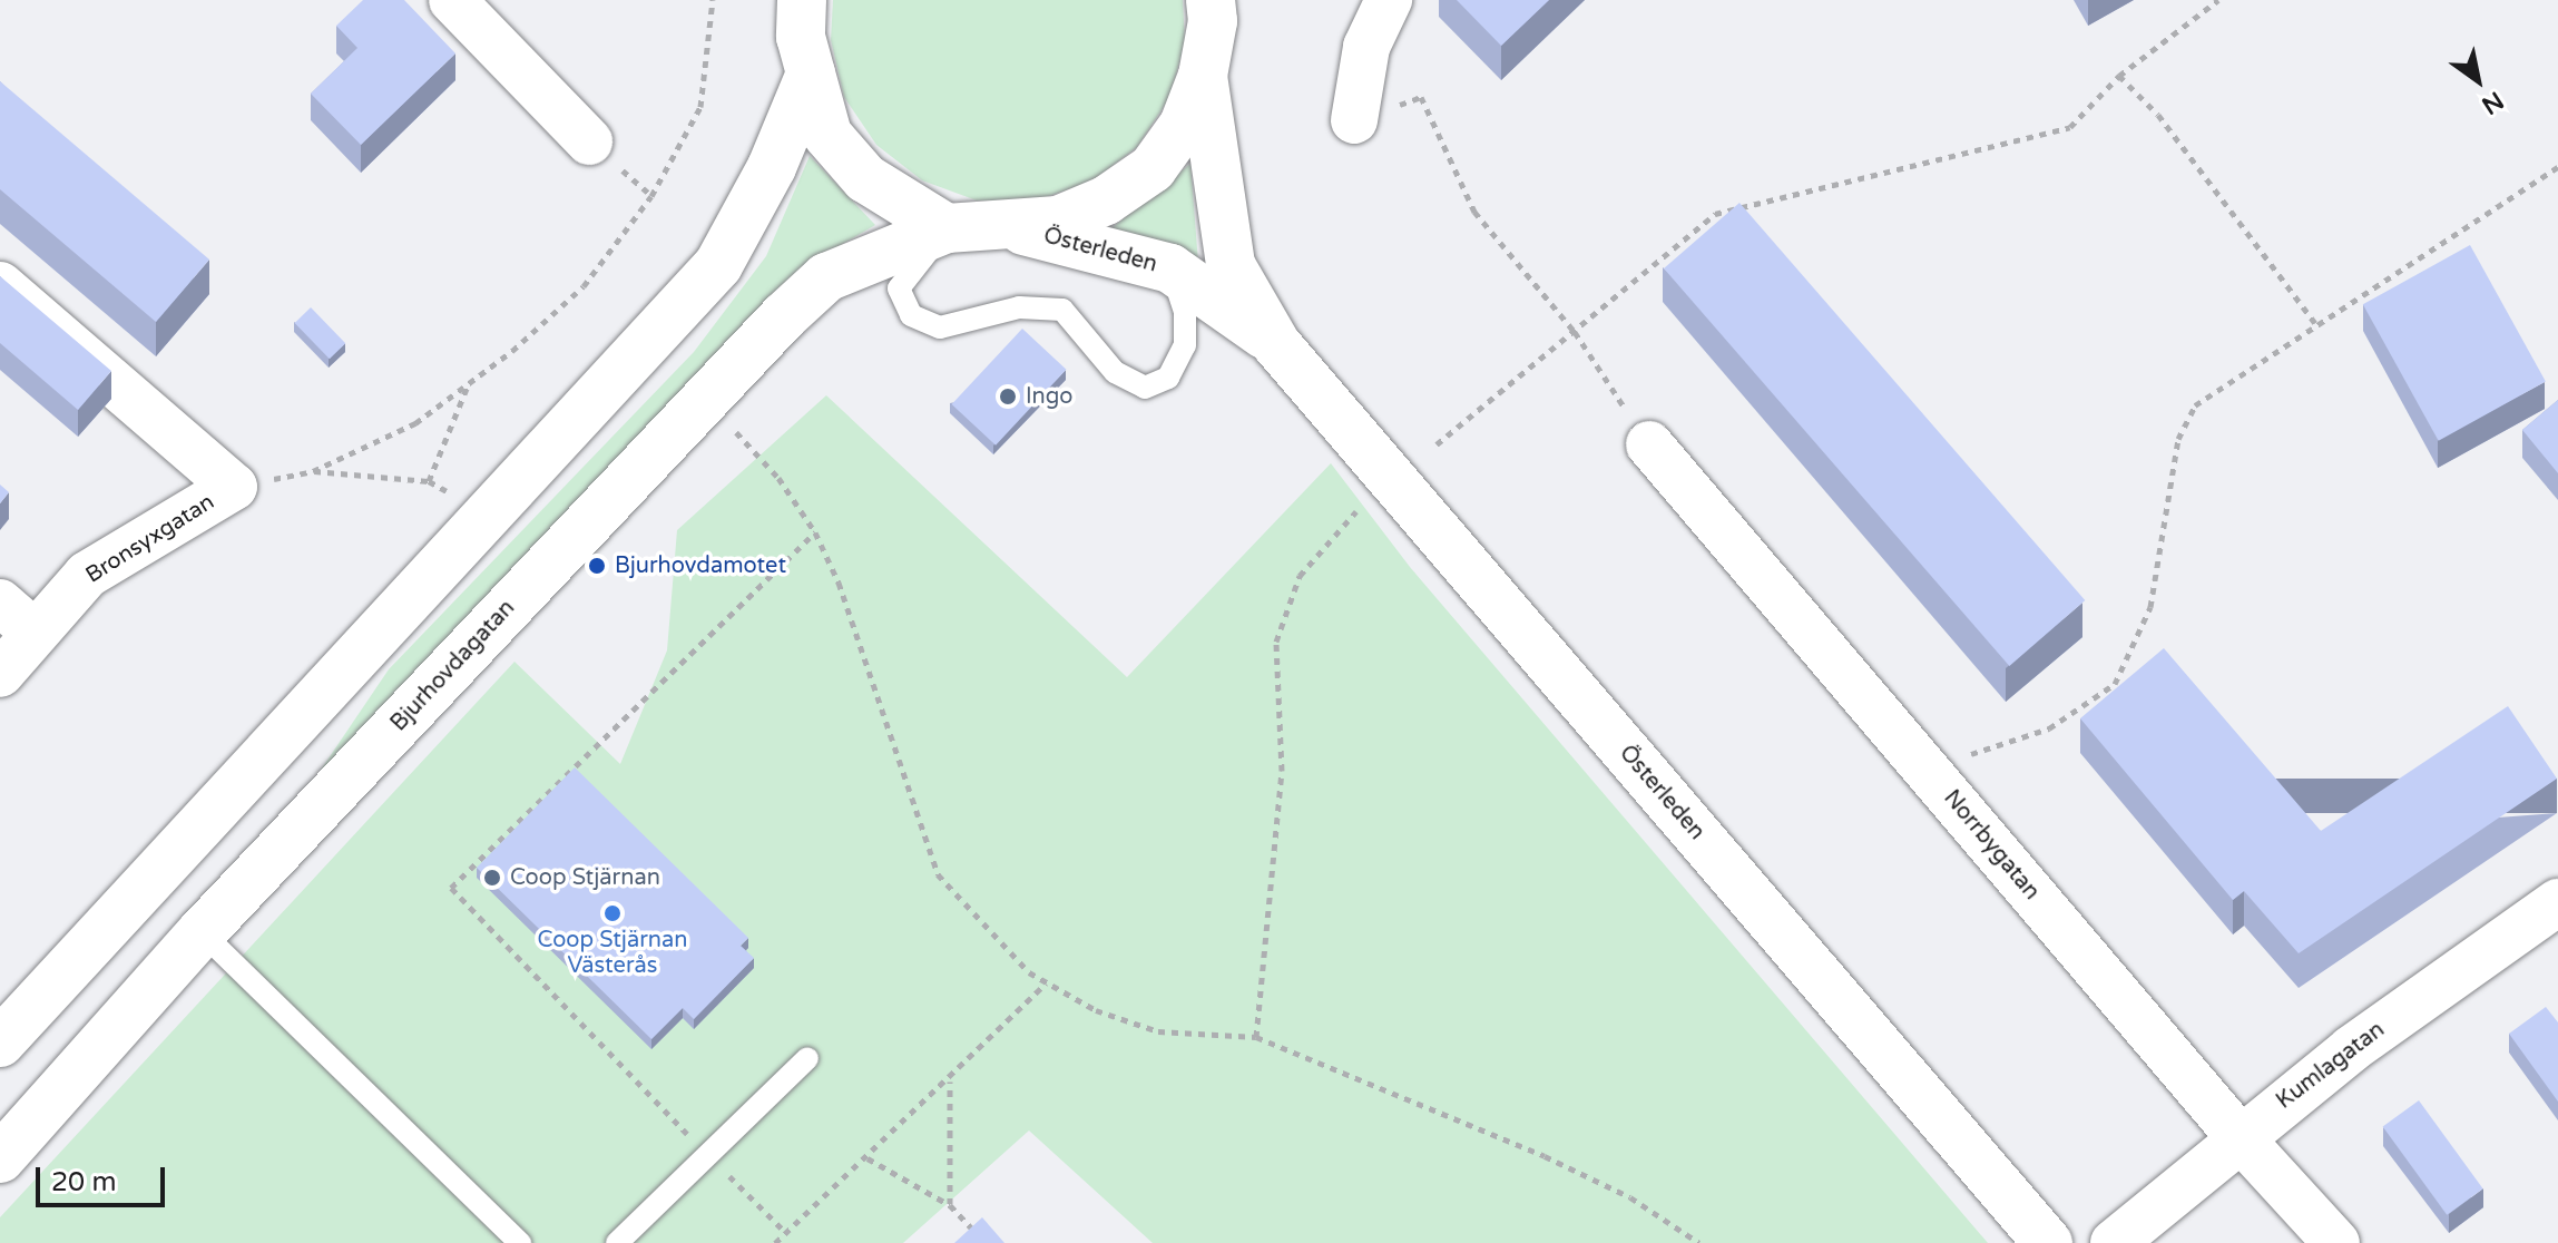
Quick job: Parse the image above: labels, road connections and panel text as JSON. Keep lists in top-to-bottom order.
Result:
{
  "streets": {
    "main road": ["Österleden", "Bjurhovdagatan"],
    "street": ["Bronsyxgatan", "Norrbygatan", "Kumlagatan"]
  },
  "crossings": [
    ["Norrbygatan", "Kumlagatan"]
  ],
  "places": [
    "Ingo",
    "Bjurhovdamotet",
    "Coop Stjärnan",
    "Coop Stjärnan Västerås"
  ],
  "scale_bar": "20 m",
  "north": "bottom right"
}
